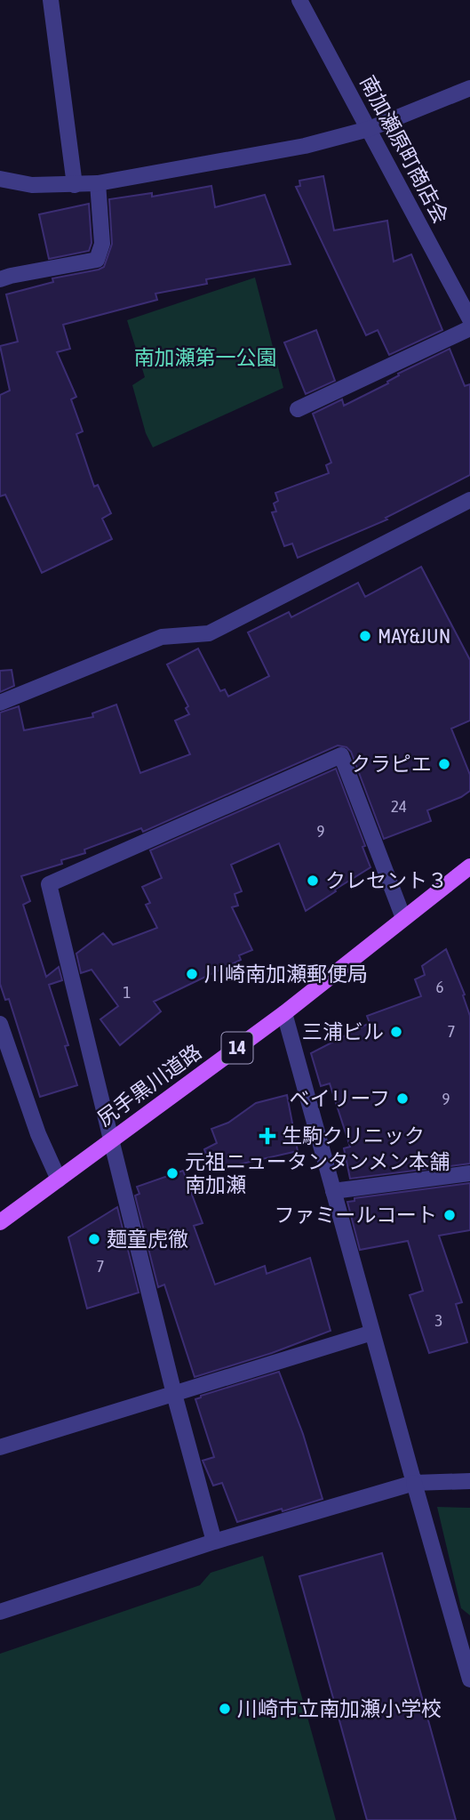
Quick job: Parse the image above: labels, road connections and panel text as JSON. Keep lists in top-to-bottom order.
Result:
{
  "streets": {
    "main road": ["14", "尻手黒川道路"],
    "street": ["南加瀬原町商店会"]
  },
  "parks": ["南加瀬第一公園"],
  "places": {
    "other": [
      "MAY&JUN",
      "クラピエ",
      "クレセント３",
      "川崎南加瀬郵便局",
      "三浦ビル",
      "ベイリーフ",
      "元祖ニュータンタンメン本舗 南加瀬",
      "ファミールコート",
      "麺童虎徹",
      "川崎市立南加瀬小学校"
    ],
    "health": ["生駒クリニック"]
  },
  "house_numbers": [
    "24",
    "9",
    "6",
    "1",
    "7",
    "9",
    "7",
    "3"
  ]
}
